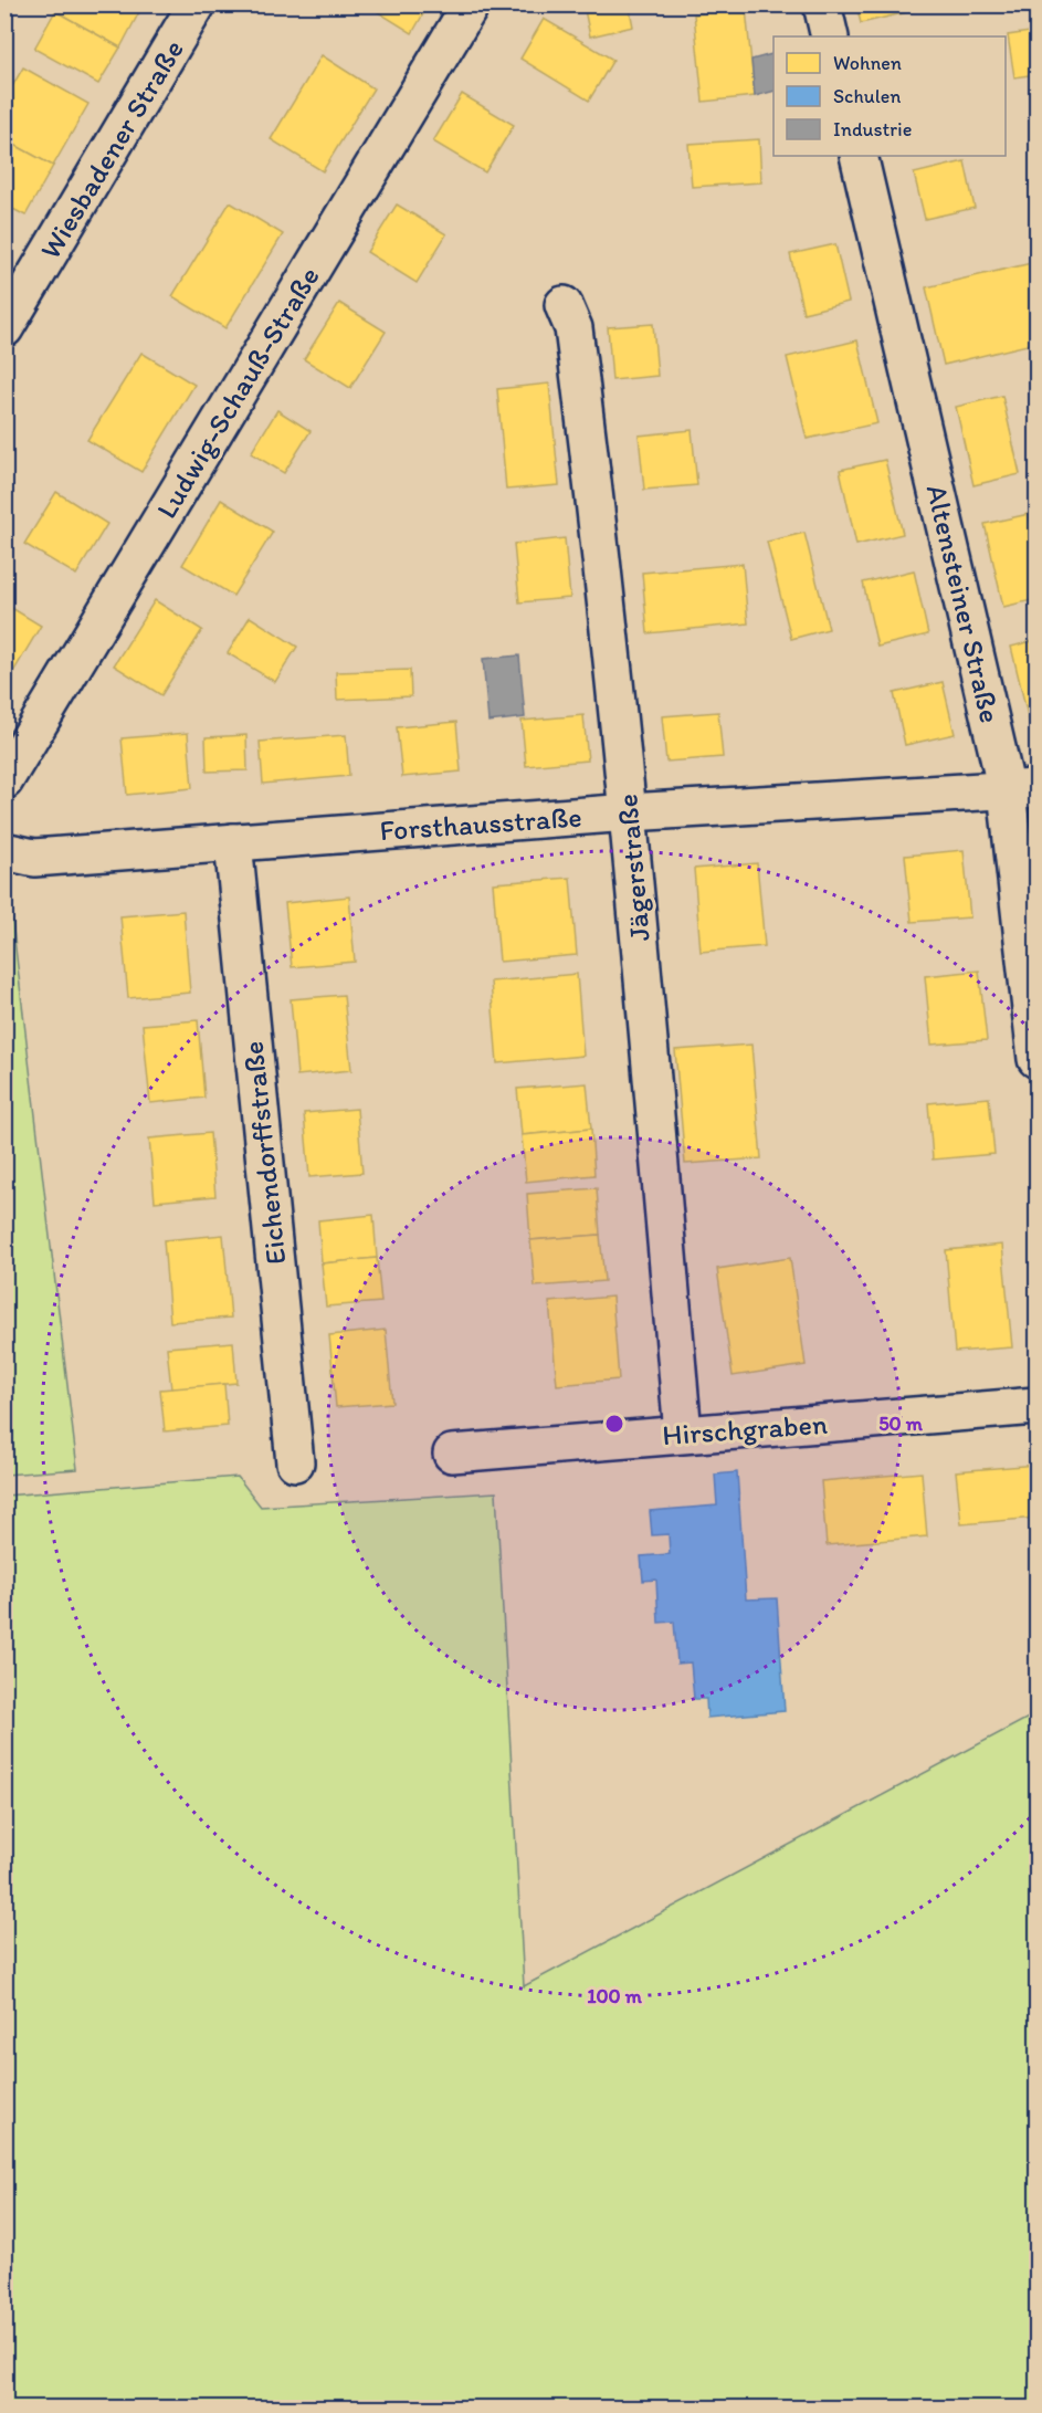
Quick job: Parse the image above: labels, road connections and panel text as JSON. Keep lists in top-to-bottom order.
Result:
{
  "streets": {
    "street": [
      "Wiesbadener Straße",
      "Ludwig-Schauß-Straße",
      "Altensteiner Straße",
      "Forsthausstraße",
      "Jägerstraße",
      "Eichendorffstraße",
      "Hirschgraben"
    ]
  },
  "crossings": [
    ["Altensteiner Straße", "Forsthausstraße"],
    ["Forsthausstraße", "Jägerstraße"],
    ["Forsthausstraße", "Eichendorffstraße"],
    ["Jägerstraße", "Hirschgraben"]
  ],
  "legend": ["Wohnen", "Schulen", "Industrie"],
  "rings": ["50 m", "100 m"]
}
